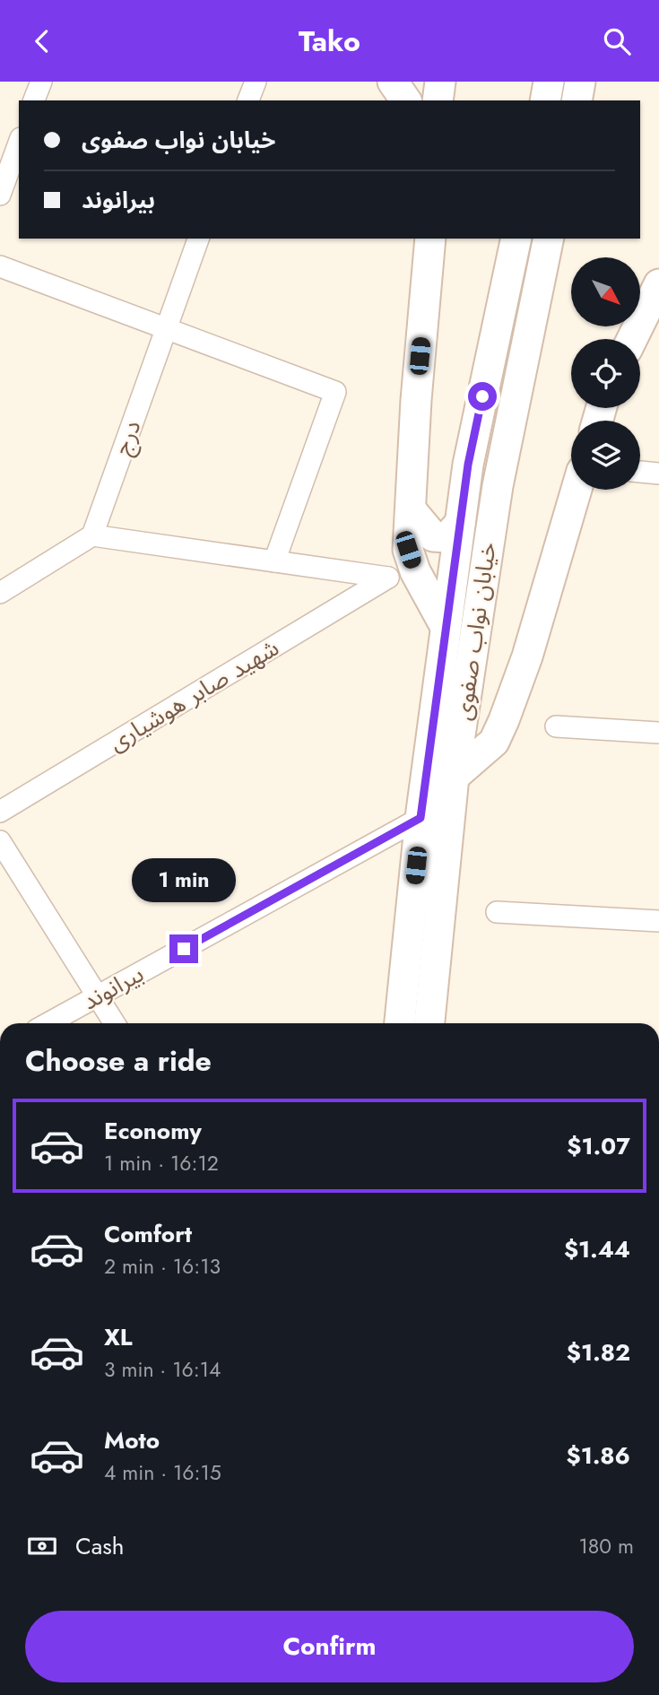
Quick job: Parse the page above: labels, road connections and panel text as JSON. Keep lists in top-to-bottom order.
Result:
{
  "streets": {
    "main road": ["خیابان نواب صفوی"],
    "street": ["درج", "شهید صابر هوشیاری", "بیرانوند"]
  },
  "crossings": [
    ["خیابان نواب صفوی", "بیرانوند"]
  ],
  "north": "bottom right",
  "page": {
    "header": "Tako",
    "banner": ["خیابان نواب صفوی", "بیرانوند"],
    "bubble": "1 min",
    "heading": "Choose a ride",
    "list": [
      {
        "name": "Economy",
        "note": "1 min · 16:12",
        "value": "$1.07"
      },
      {
        "name": "Comfort",
        "note": "2 min · 16:13",
        "value": "$1.44"
      },
      {
        "name": "XL",
        "note": "3 min · 16:14",
        "value": "$1.82"
      },
      {
        "name": "Moto",
        "note": "4 min · 16:15",
        "value": "$1.86"
      }
    ],
    "pay": ["Cash", "180 m"],
    "buttons": "Confirm"
  }
}
